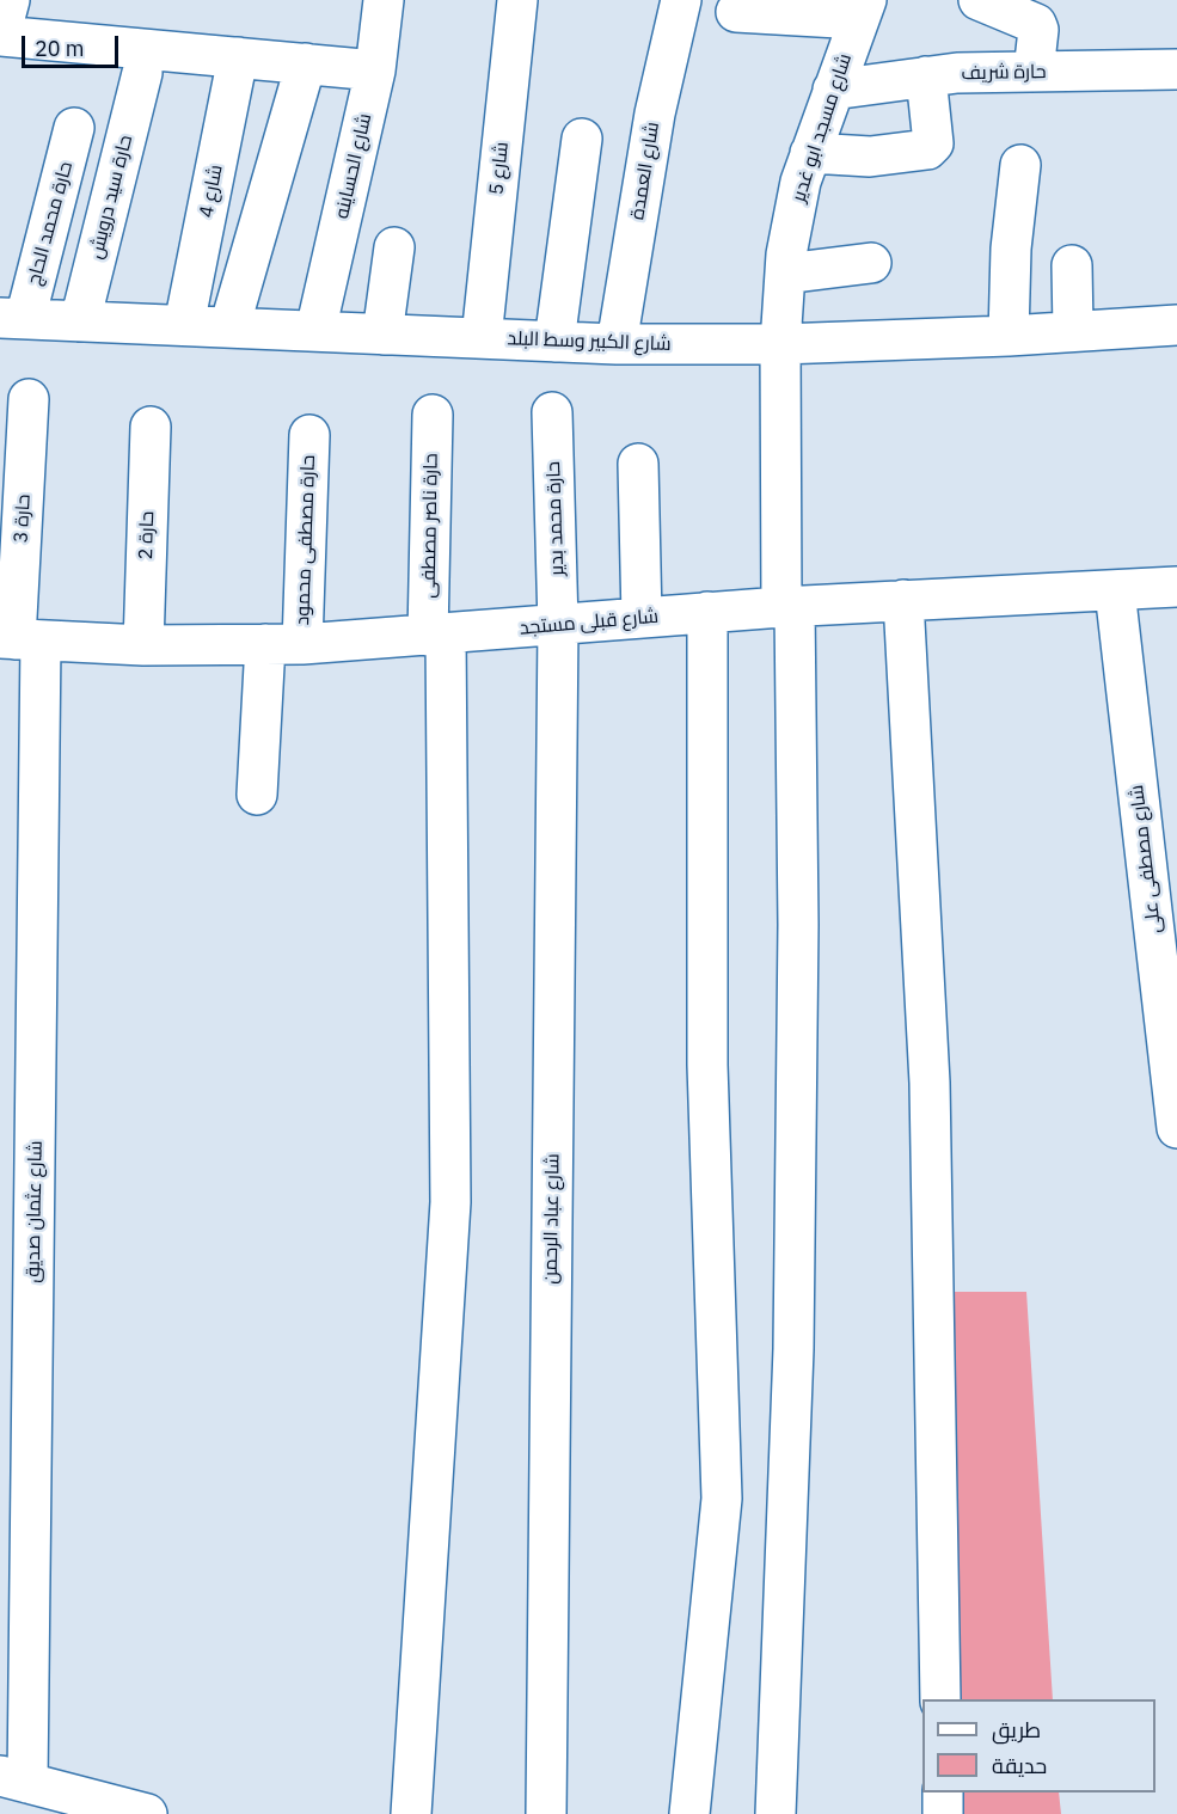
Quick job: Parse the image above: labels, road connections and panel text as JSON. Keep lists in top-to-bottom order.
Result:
{
  "streets": {
    "street": [
      "حارة شريف",
      "شارع مسجد ابو غدير",
      "شارع الحساينه",
      "شارع 5",
      "شارع العمدة",
      "شارع 4",
      "حارة سيد درويش",
      "حارة محمد الحاج",
      "شارع الكبير وسط البلد",
      "حارة 3",
      "حارة محمد بدير",
      "حارة ناصر مصطفى",
      "حارة 2",
      "حارة مصطفى محمود",
      "شارع قبلى مستجد",
      "شارع مصطفى على",
      "شارع عثمان صديق",
      "شارع عباد الرحمن"
    ]
  },
  "crossings": [
    ["حارة شريف", "شارع مسجد ابو غدير"],
    ["شارع مسجد ابو غدير", "شارع الكبير وسط البلد"],
    ["شارع الحساينه", "شارع الكبير وسط البلد"],
    ["شارع 5", "شارع الكبير وسط البلد"],
    ["شارع العمدة", "شارع الكبير وسط البلد"],
    ["شارع 4", "شارع الكبير وسط البلد"],
    ["حارة سيد درويش", "شارع الكبير وسط البلد"],
    ["حارة محمد الحاج", "شارع الكبير وسط البلد"],
    ["حارة 3", "شارع قبلى مستجد"],
    ["حارة 3", "شارع عثمان صديق"],
    ["حارة محمد بدير", "شارع قبلى مستجد"],
    ["حارة محمد بدير", "شارع عباد الرحمن"],
    ["حارة ناصر مصطفى", "شارع قبلى مستجد"],
    ["حارة 2", "شارع قبلى مستجد"],
    ["حارة مصطفى محمود", "شارع قبلى مستجد"],
    ["شارع قبلى مستجد", "شارع مصطفى على"],
    ["شارع قبلى مستجد", "شارع عثمان صديق"],
    ["شارع قبلى مستجد", "شارع عباد الرحمن"]
  ],
  "legend": ["طريق", "حديقة"],
  "scale_bar": "20 m"
}
